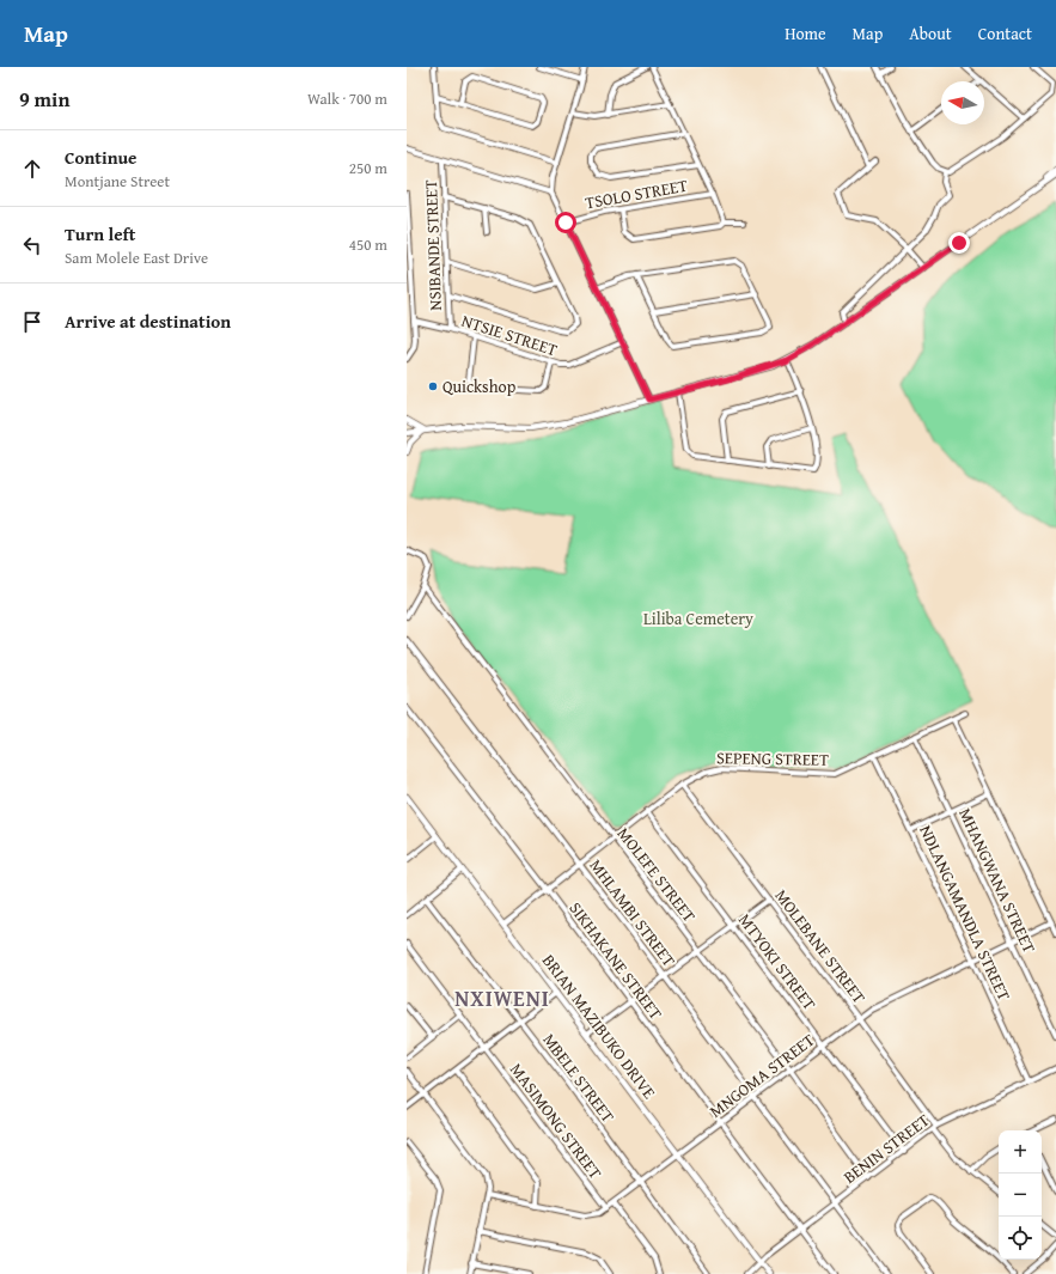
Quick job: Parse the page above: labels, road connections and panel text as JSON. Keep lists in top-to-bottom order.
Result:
{
  "streets": {
    "street": [
      "TSOLO STREET",
      "NSIBANDE STREET",
      "NTSIE STREET",
      "SEPENG STREET",
      "MOLEFE STREET",
      "MHANGWANA STREET",
      "MHLAMBI STREET",
      "NDLANGAMANDLA STREET",
      "MOLEBANE STREET",
      "SIKHAKANE STREET",
      "MTYOKI STREET",
      "BRIAN MAZIBUKO DRIVE",
      "MNGOMA STREET",
      "MBELE STREET",
      "MASIMONG STREET",
      "BENIN STREET"
    ]
  },
  "crossings": [
    ["NSIBANDE STREET", "NTSIE STREET"],
    ["SEPENG STREET", "MOLEFE STREET"],
    ["SEPENG STREET", "MHANGWANA STREET"],
    ["SEPENG STREET", "MHLAMBI STREET"],
    ["SEPENG STREET", "NDLANGAMANDLA STREET"],
    ["SEPENG STREET", "MOLEBANE STREET"],
    ["SEPENG STREET", "SIKHAKANE STREET"],
    ["SEPENG STREET", "MTYOKI STREET"],
    ["SEPENG STREET", "BRIAN MAZIBUKO DRIVE"],
    ["MOLEFE STREET", "MNGOMA STREET"],
    ["MOLEFE STREET", "BENIN STREET"],
    ["MHANGWANA STREET", "MNGOMA STREET"],
    ["MHLAMBI STREET", "MNGOMA STREET"],
    ["MHLAMBI STREET", "BENIN STREET"],
    ["NDLANGAMANDLA STREET", "MNGOMA STREET"],
    ["NDLANGAMANDLA STREET", "BENIN STREET"],
    ["MOLEBANE STREET", "MNGOMA STREET"],
    ["MOLEBANE STREET", "BENIN STREET"],
    ["SIKHAKANE STREET", "MNGOMA STREET"],
    ["SIKHAKANE STREET", "BENIN STREET"],
    ["MTYOKI STREET", "MNGOMA STREET"],
    ["MTYOKI STREET", "BENIN STREET"],
    ["BRIAN MAZIBUKO DRIVE", "MNGOMA STREET"],
    ["BRIAN MAZIBUKO DRIVE", "BENIN STREET"],
    ["MNGOMA STREET", "MBELE STREET"],
    ["MNGOMA STREET", "MASIMONG STREET"]
  ],
  "districts": ["NXIWENI"],
  "parks": ["Liliba Cemetery"],
  "places": ["Quickshop"],
  "north": "left",
  "page": {
    "header": "Map",
    "nav": [
      "Home",
      "Map",
      "About",
      "Contact"
    ],
    "heading": ["9 min", "Walk · 700 m"],
    "list": [
      ["Continue", "Montjane Street", "250 m"],
      ["Turn left", "Sam Molele East Drive", "450 m"],
      "Arrive at destination"
    ],
    "map_buttons": ["+", "−"]
  }
}
